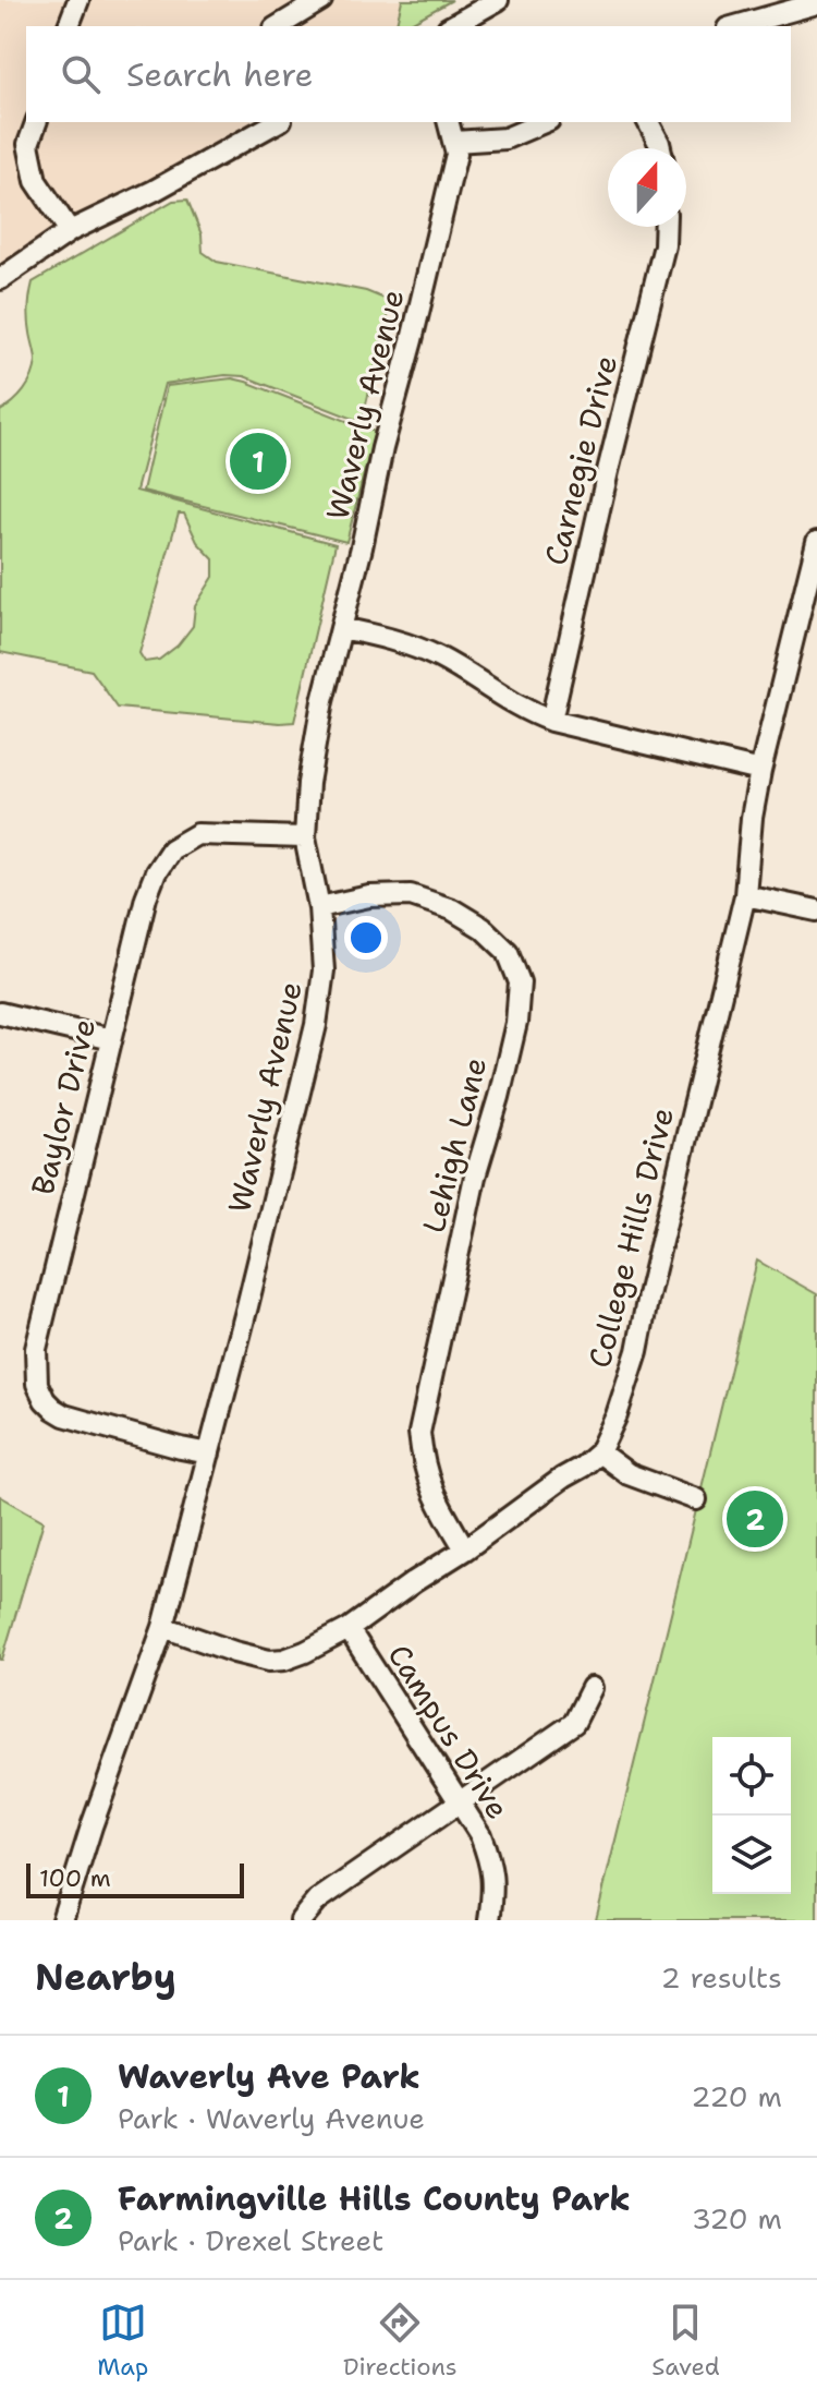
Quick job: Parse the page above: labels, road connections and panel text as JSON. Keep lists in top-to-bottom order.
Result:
{
  "streets": {
    "street": [
      "Waverly Avenue",
      "Carnegie Drive",
      "Baylor Drive",
      "Lehigh Lane",
      "College Hills Drive",
      "Campus Drive"
    ]
  },
  "crossings": [
    ["Waverly Avenue", "Baylor Drive"],
    ["Waverly Avenue", "Lehigh Lane"],
    ["Waverly Avenue", "College Hills Drive"],
    ["Lehigh Lane", "College Hills Drive"],
    ["College Hills Drive", "Campus Drive"]
  ],
  "scale_bar": "100 m",
  "north": "top",
  "page": {
    "search": "Search here",
    "pins": ["1", "2"],
    "scale": "100 m",
    "heading": ["Nearby", "2 results"],
    "list": [
      {
        "mark": "1",
        "name": "Waverly Ave Park",
        "note": "Park · Waverly Avenue",
        "value": "220 m"
      },
      {
        "mark": "2",
        "name": "Farmingville Hills County Park",
        "note": "Park · Drexel Street",
        "value": "320 m"
      }
    ],
    "nav": ["Map", "Directions", "Saved"]
  }
}
